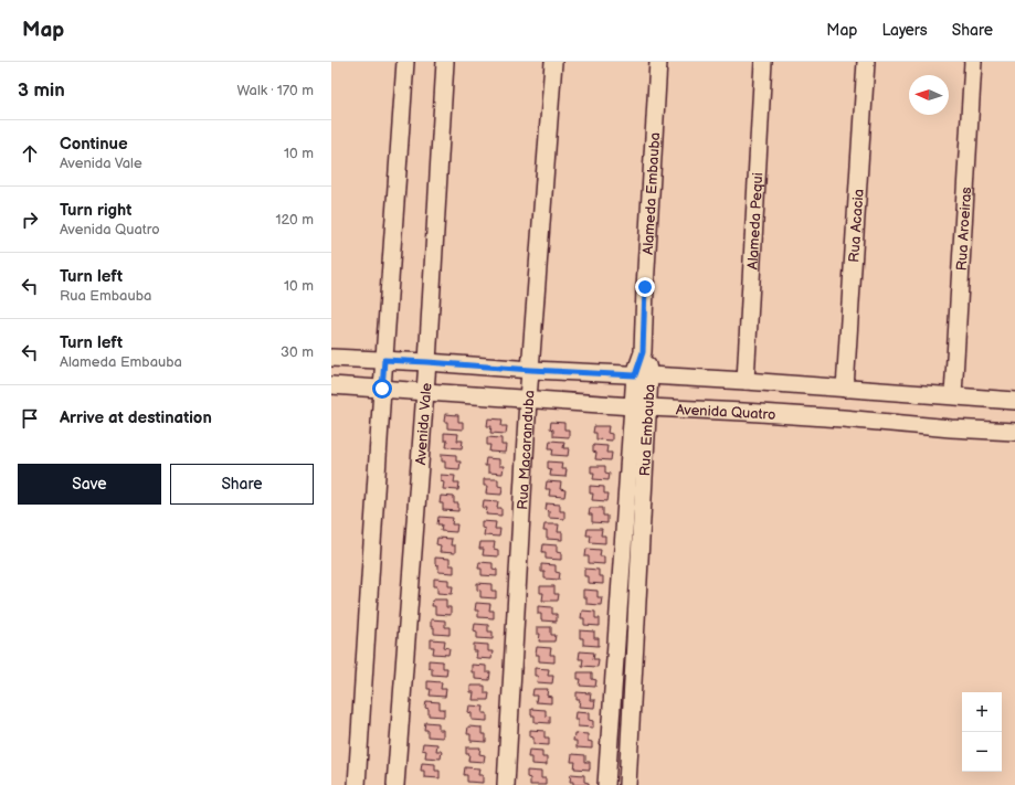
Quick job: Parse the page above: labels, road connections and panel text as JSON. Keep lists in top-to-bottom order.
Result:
{
  "streets": {
    "street": [
      "Alameda Embauba",
      "Alameda Pequi",
      "Rua Acacia",
      "Rua Aroeiras",
      "Avenida Quatro",
      "Avenida Vale",
      "Rua Embauba",
      "Rua Macaranduba"
    ]
  },
  "crossings": [
    ["Alameda Embauba", "Rua Embauba"],
    ["Avenida Quatro", "Avenida Vale"],
    ["Avenida Quatro", "Rua Embauba"],
    ["Avenida Quatro", "Rua Macaranduba"]
  ],
  "north": "left",
  "page": {
    "header": "Map",
    "nav": ["Map", "Layers", "Share"],
    "heading": ["3 min", "Walk · 170 m"],
    "list": [
      ["Continue", "Avenida Vale", "10 m"],
      ["Turn right", "Avenida Quatro", "120 m"],
      ["Turn left", "Rua Embauba", "10 m"],
      ["Turn left", "Alameda Embauba", "30 m"],
      "Arrive at destination"
    ],
    "buttons": ["Save", "Share"],
    "map_buttons": ["+", "−"]
  }
}
